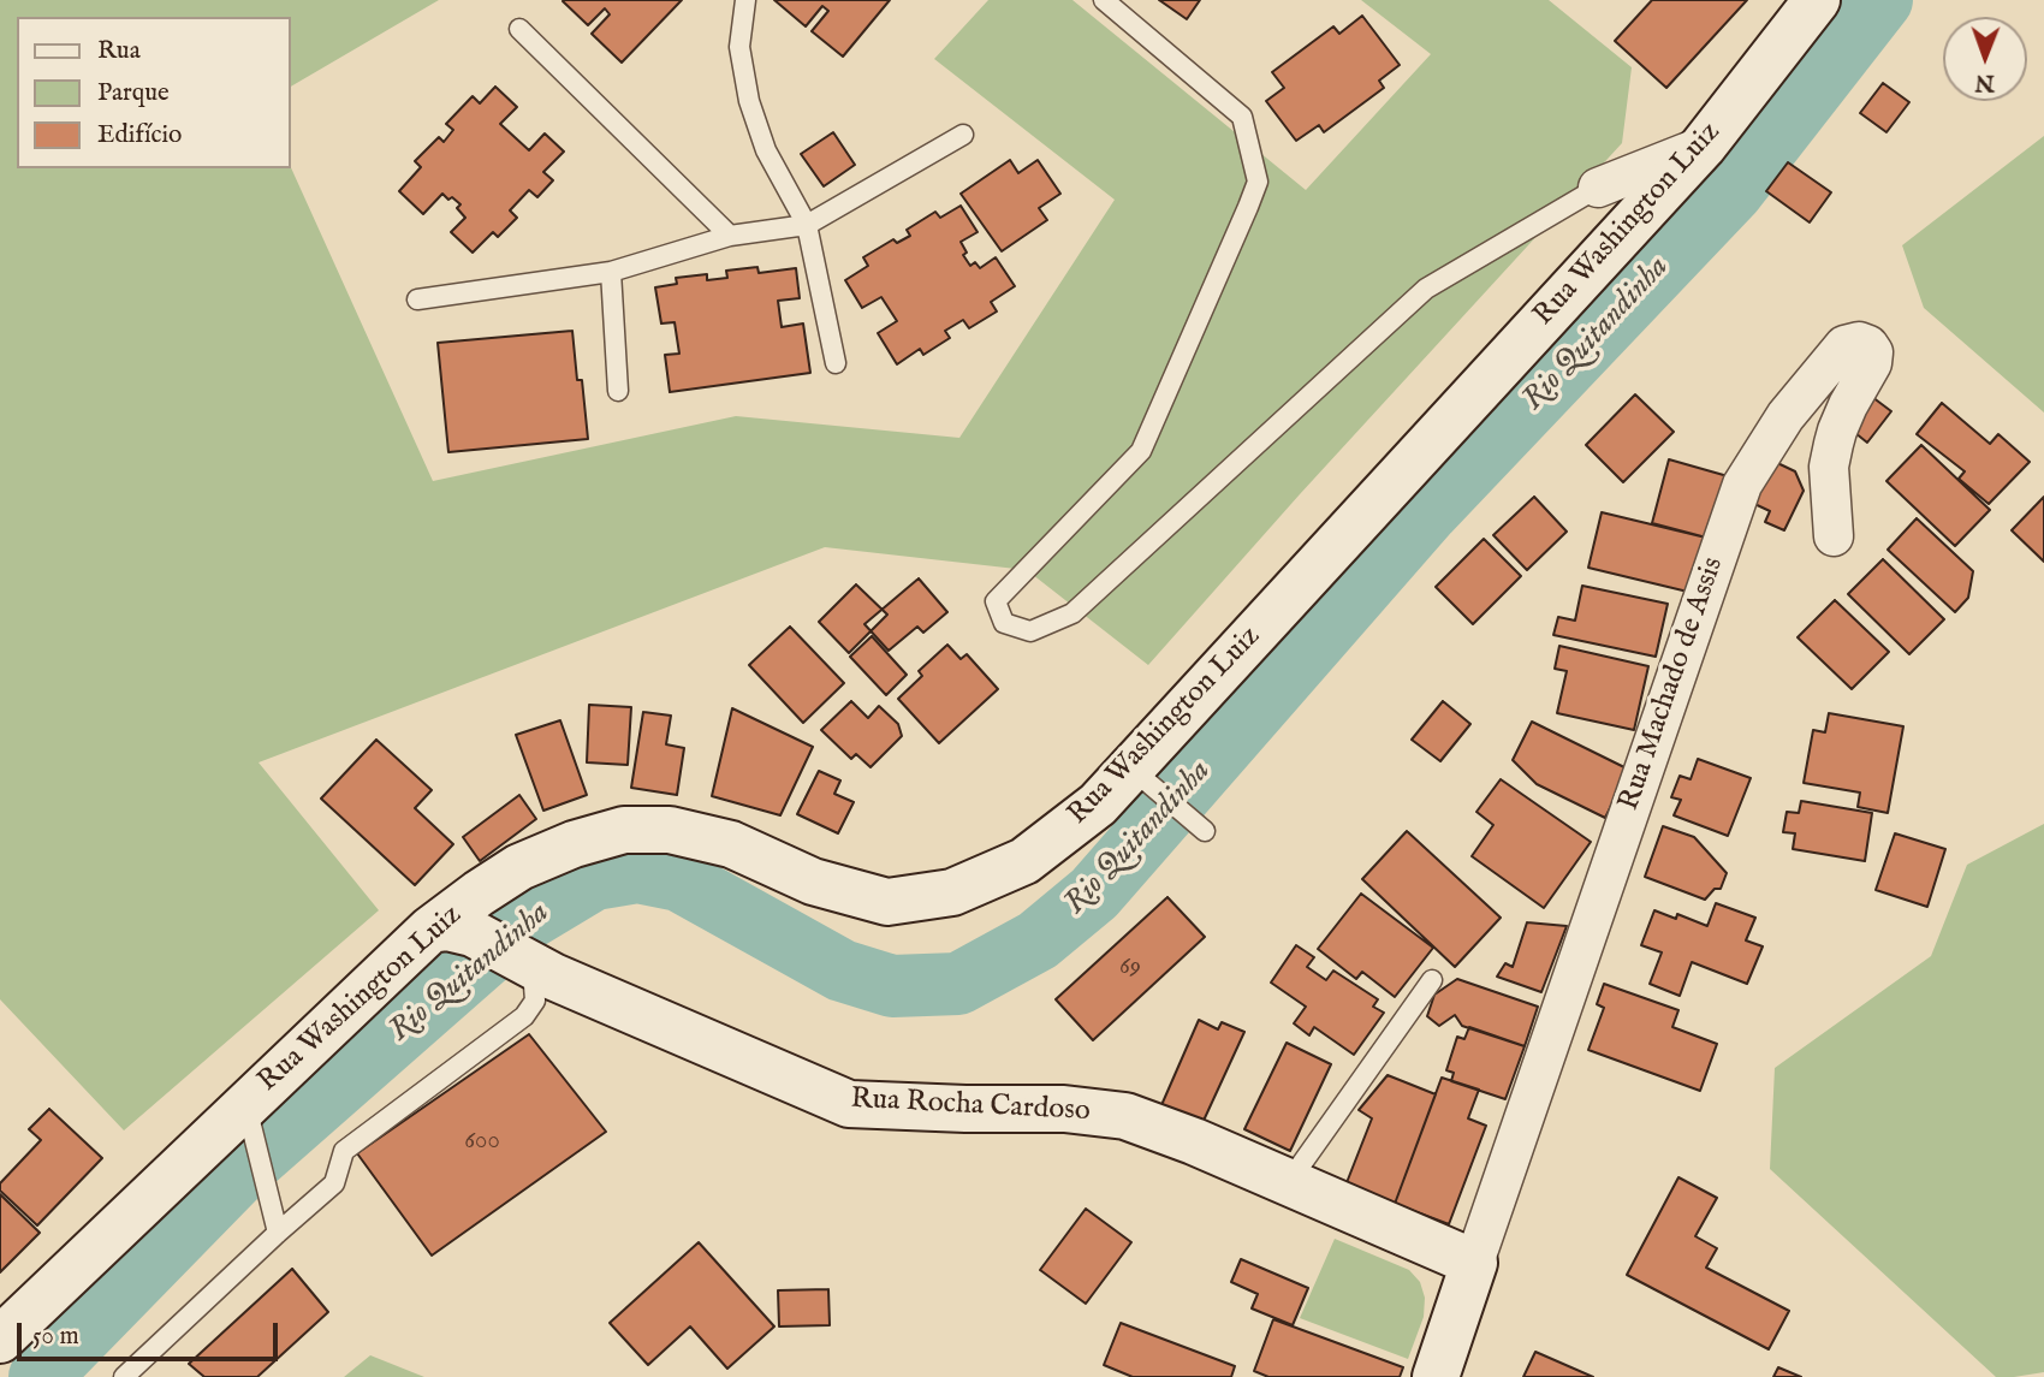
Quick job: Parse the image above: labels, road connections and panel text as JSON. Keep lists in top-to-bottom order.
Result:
{
  "streets": {
    "main road": ["Rua Washington Luiz", "Rua Rocha Cardoso"],
    "street": ["Rua Machado de Assis"]
  },
  "crossings": [
    ["Rua Washington Luiz", "Rua Rocha Cardoso"],
    ["Rua Machado de Assis", "Rua Rocha Cardoso"]
  ],
  "water": ["Rio Quitandinha"],
  "house_numbers": ["69", "600"],
  "legend": ["Rua", "Parque", "Edifício"],
  "scale_bar": "50 m",
  "north": "bottom"
}
